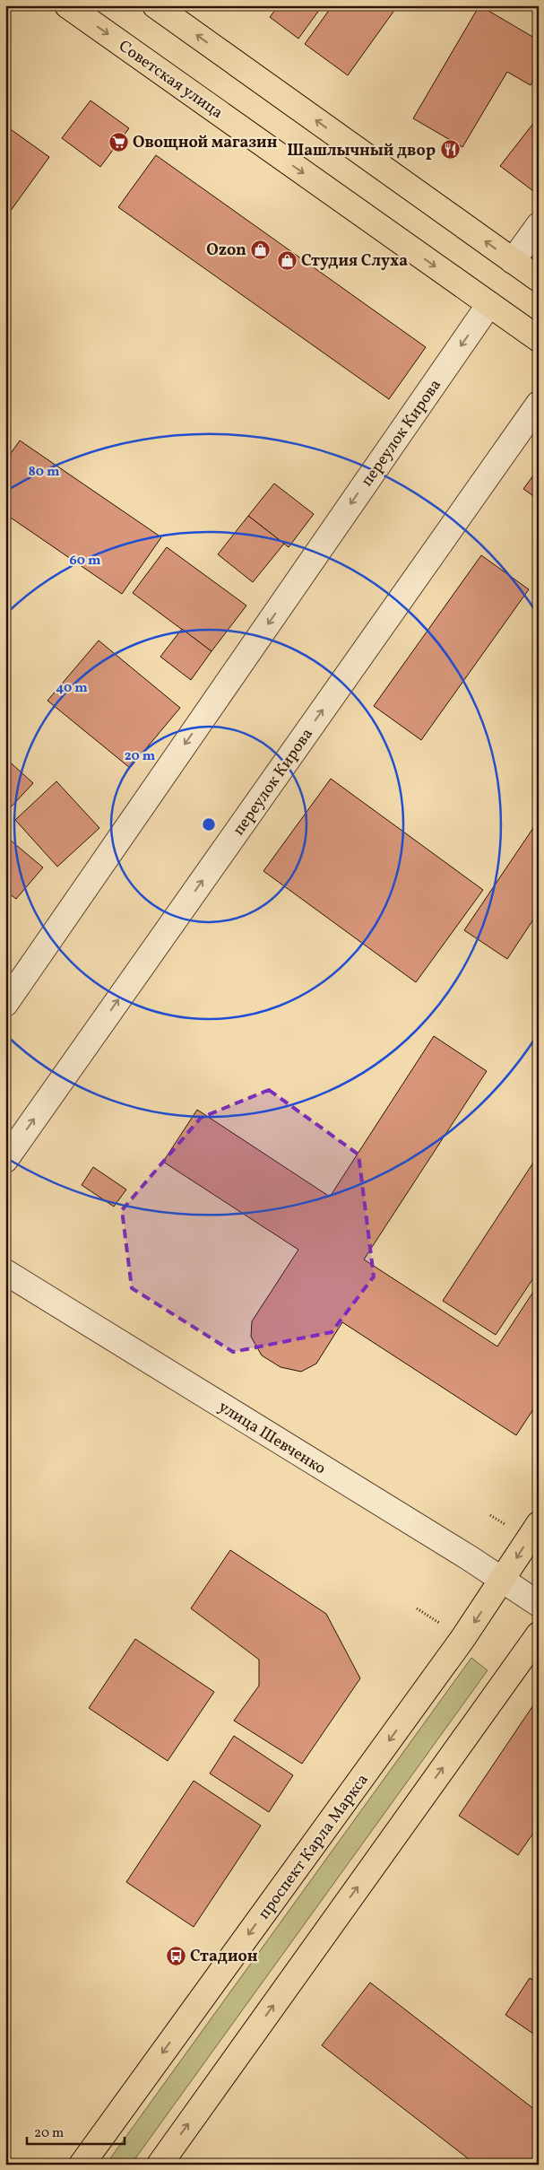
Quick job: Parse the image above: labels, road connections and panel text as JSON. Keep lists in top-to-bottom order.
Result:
{
  "streets": {
    "main road": ["Советская улица", "проспект Карла Маркса"],
    "street": ["переулок Кирова", "улица Шевченко"]
  },
  "crossings": [
    ["Советская улица", "переулок Кирова"],
    ["улица Шевченко", "проспект Карла Маркса"]
  ],
  "places": {
    "supermarket": ["Овощной магазин"],
    "restaurant": ["Шашлычный двор"],
    "shop": ["Ozon", "Студия Слуха"],
    "bus stop": ["Стадион"]
  },
  "scale_bar": "20 m",
  "rings": [
    "80 m",
    "60 m",
    "40 m",
    "20 m"
  ]
}
